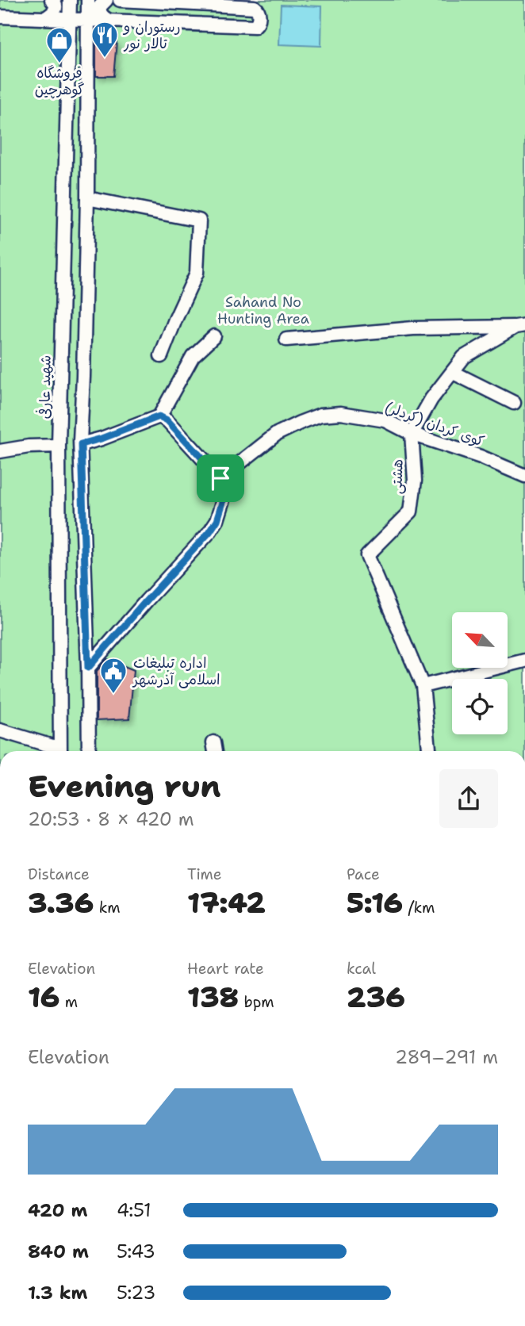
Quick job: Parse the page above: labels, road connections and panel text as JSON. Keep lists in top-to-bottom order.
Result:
{
  "streets": {
    "street": ["شهید عارفی", "کوی کردان (کردلر)", "هشتی"]
  },
  "crossings": [
    ["کوی کردان (کردلر)", "هشتی"]
  ],
  "parks": ["Sahand No Hunting Area"],
  "places": {
    "restaurant": ["رستوران و تالار نور"],
    "shop": ["فروشگاه گوهرچین"],
    "public building": ["اداره تبلیغات اسلامی آذرشهر"]
  },
  "north": "top left",
  "page": {
    "heading": ["Evening run", "20:53 · 8 × 420 m"],
    "stats": [
      ["Distance", "3.36 km"],
      ["Time", "17:42"],
      ["Pace", "5:16 /km"],
      ["Elevation", "16 m"],
      ["Heart rate", "138 bpm"],
      ["kcal", "236"]
    ],
    "chart": ["Elevation", "289–291 m"],
    "list": [
      {
        "name": "420 m",
        "note": "4:51"
      },
      {
        "name": "840 m",
        "note": "5:43"
      },
      {
        "name": "1.3 km",
        "note": "5:23"
      }
    ]
  }
}
